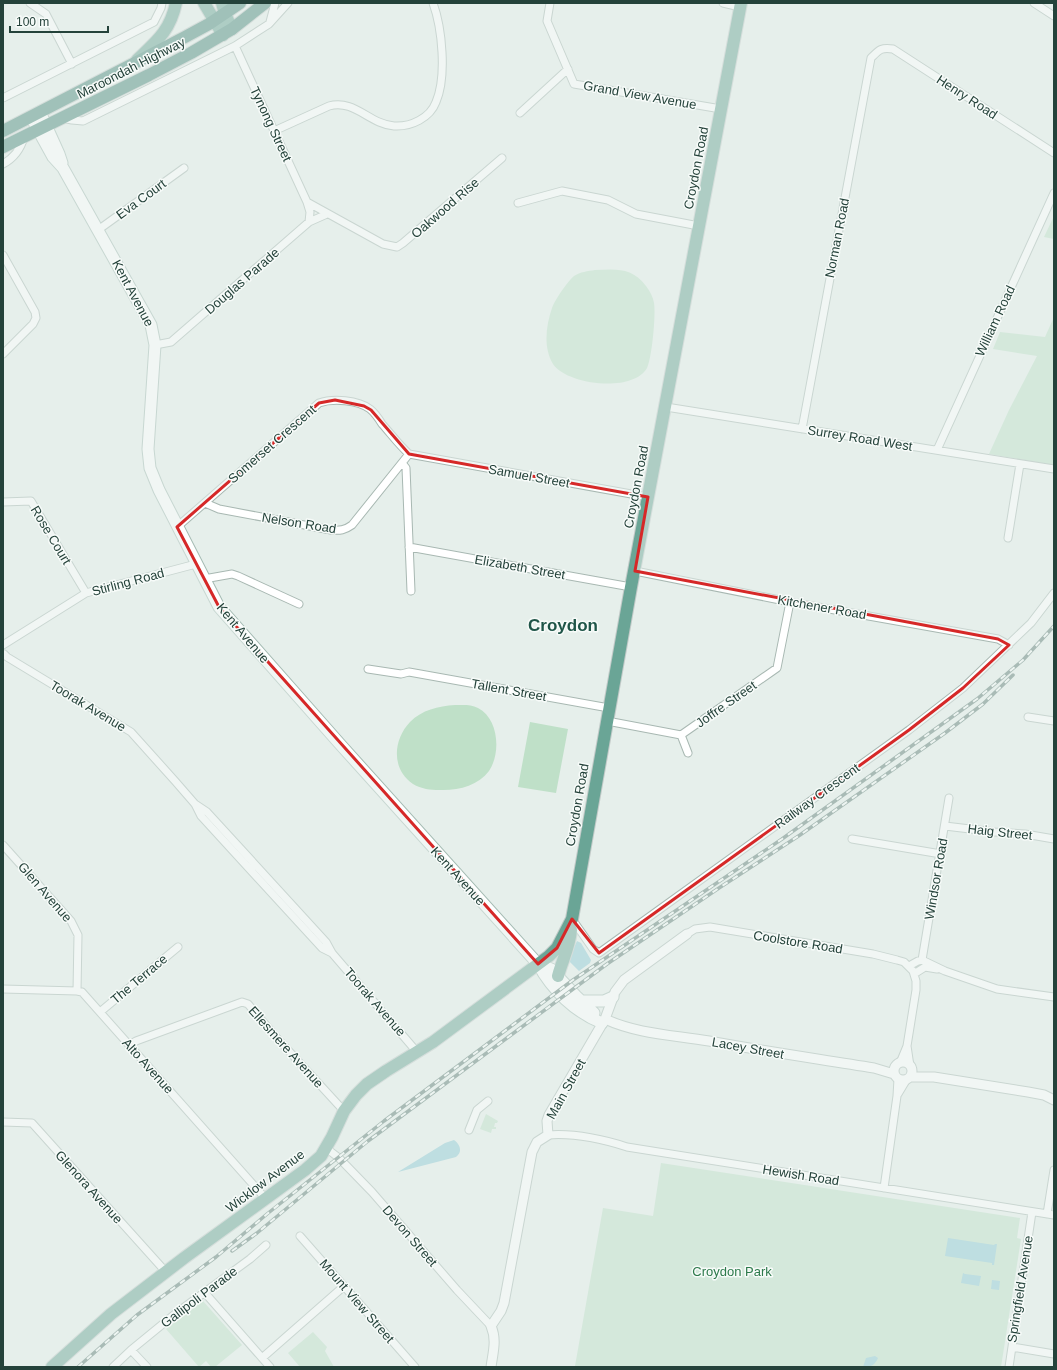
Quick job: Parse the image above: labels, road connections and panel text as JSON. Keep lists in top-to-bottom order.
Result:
{
  "streets": {
    "highway": ["Maroondah Highway"],
    "main road": ["Croydon Road", "Kent Avenue", "Wicklow Avenue"],
    "street": [
      "Grand View Avenue",
      "Henry Road",
      "Tynong Street",
      "Eva Court",
      "Oakwood Rise",
      "Norman Road",
      "Douglas Parade",
      "William Road",
      "Surrey Road West",
      "Somerset Crescent",
      "Samuel Street",
      "Nelson Road",
      "Rose Court",
      "Elizabeth Street",
      "Stirling Road",
      "Kitchener Road",
      "Tallent Street",
      "Joffre Street",
      "Toorak Avenue",
      "Railway Crescent",
      "Haig Street",
      "Windsor Road",
      "Glen Avenue",
      "Coolstore Road",
      "The Terrace",
      "Ellesmere Avenue",
      "Lacey Street",
      "Alto Avenue",
      "Main Street",
      "Hewish Road",
      "Glenora Avenue",
      "Devon Street",
      "Springfield Avenue",
      "Gallipoli Parade",
      "Mount View Street"
    ]
  },
  "crossings": [
    ["Maroondah Highway", "Kent Avenue"],
    ["Grand View Avenue", "Croydon Road"],
    ["Henry Road", "Norman Road"],
    ["Tynong Street", "Douglas Parade"],
    ["Croydon Road", "Kent Avenue"],
    ["Croydon Road", "Surrey Road West"],
    ["Croydon Road", "Samuel Street"],
    ["Croydon Road", "Elizabeth Street"],
    ["Croydon Road", "Kitchener Road"],
    ["Croydon Road", "Tallent Street"],
    ["Croydon Road", "Railway Crescent"],
    ["Croydon Road", "Wicklow Avenue"],
    ["Eva Court", "Kent Avenue"],
    ["Oakwood Rise", "Douglas Parade"],
    ["Norman Road", "Surrey Road West"],
    ["Douglas Parade", "Kent Avenue"],
    ["Kent Avenue", "Somerset Crescent"],
    ["Kent Avenue", "Stirling Road"],
    ["Kent Avenue", "Lacey Street"],
    ["Kent Avenue", "Main Street"],
    ["Kent Avenue", "Wicklow Avenue"],
    ["William Road", "Surrey Road West"],
    ["Somerset Crescent", "Samuel Street"],
    ["Somerset Crescent", "Nelson Road"],
    ["Samuel Street", "Nelson Road"],
    ["Rose Court", "Stirling Road"],
    ["Stirling Road", "Toorak Avenue"],
    ["Kitchener Road", "Joffre Street"],
    ["Kitchener Road", "Railway Crescent"],
    ["Toorak Avenue", "Wicklow Avenue"],
    ["Haig Street", "Windsor Road"],
    ["Glen Avenue", "Alto Avenue"],
    ["Coolstore Road", "Main Street"],
    ["The Terrace", "Alto Avenue"],
    ["Ellesmere Avenue", "Alto Avenue"],
    ["Ellesmere Avenue", "Wicklow Avenue"],
    ["Lacey Street", "Main Street"],
    ["Alto Avenue", "Wicklow Avenue"],
    ["Main Street", "Hewish Road"],
    ["Main Street", "Devon Street"],
    ["Hewish Road", "Springfield Avenue"],
    ["Wicklow Avenue", "Glenora Avenue"],
    ["Wicklow Avenue", "Devon Street"]
  ],
  "districts": ["Croydon"],
  "parks": ["Croydon Park"],
  "scale_bar": "100 m"
}
